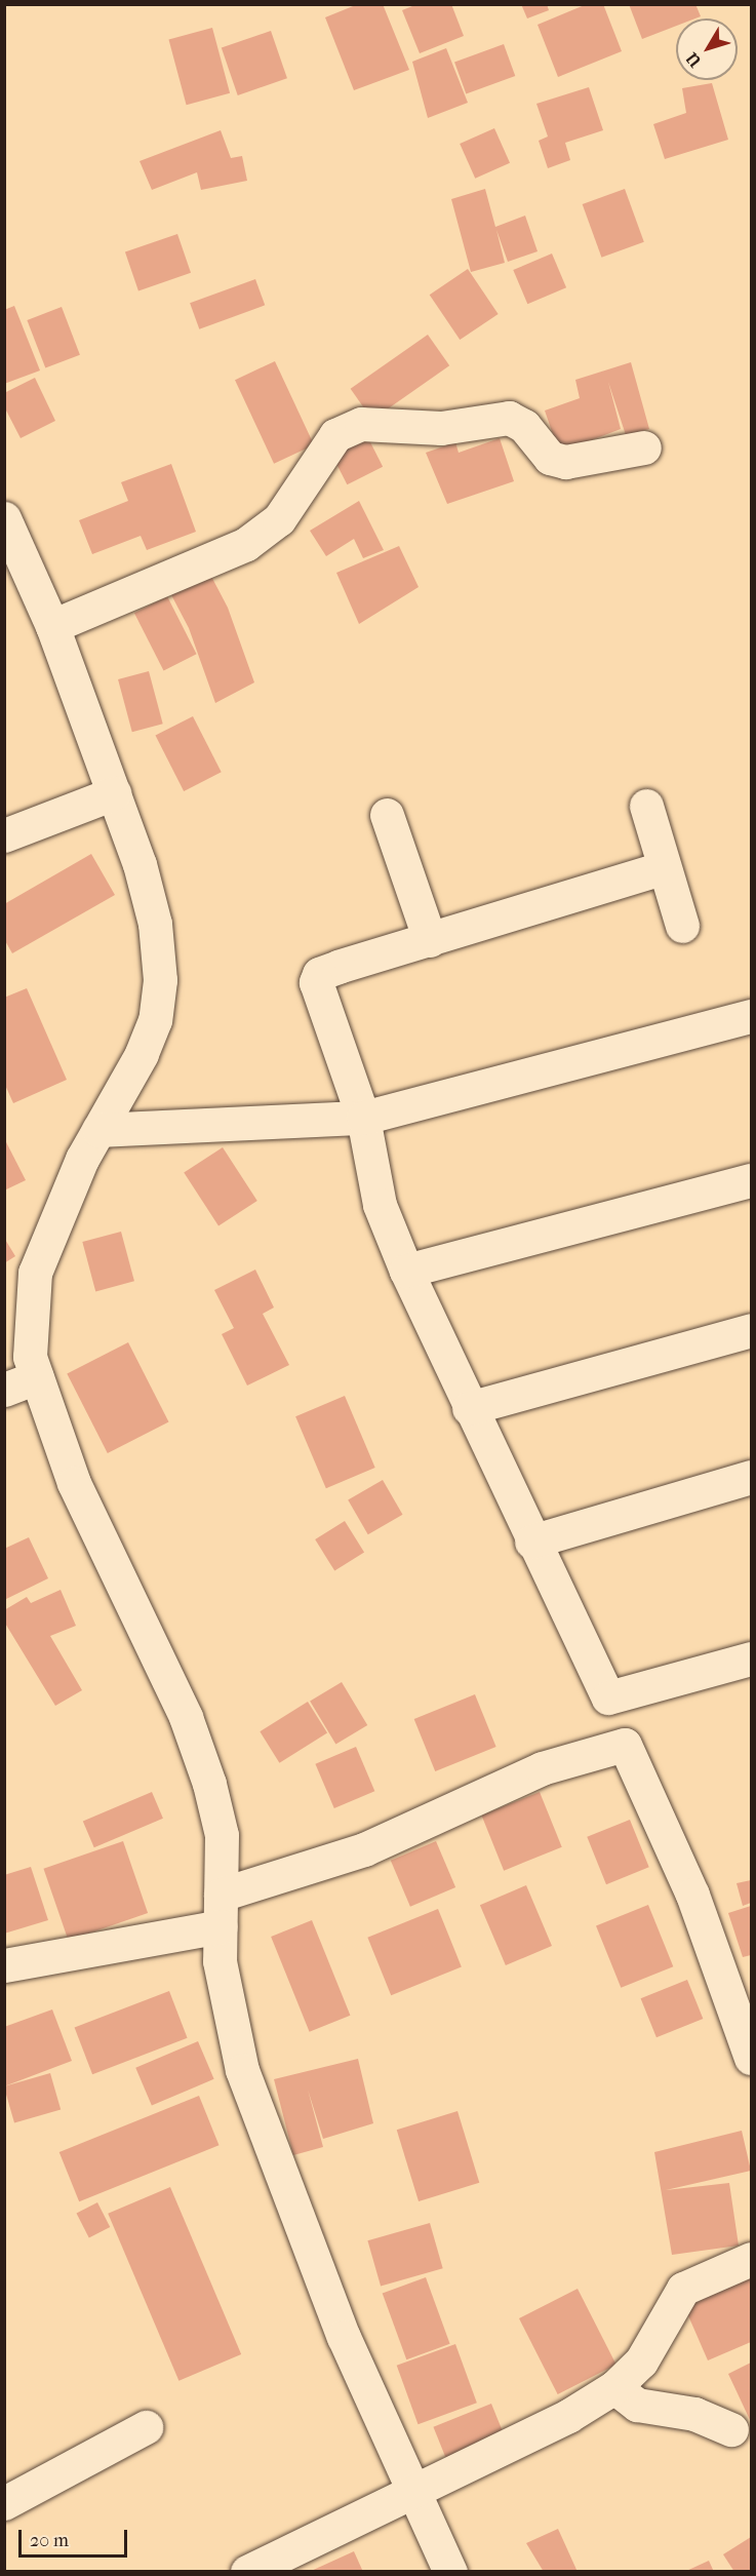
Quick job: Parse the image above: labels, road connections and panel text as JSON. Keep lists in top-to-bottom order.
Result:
{
  "scale_bar": "20 m",
  "north": "bottom left"
}
